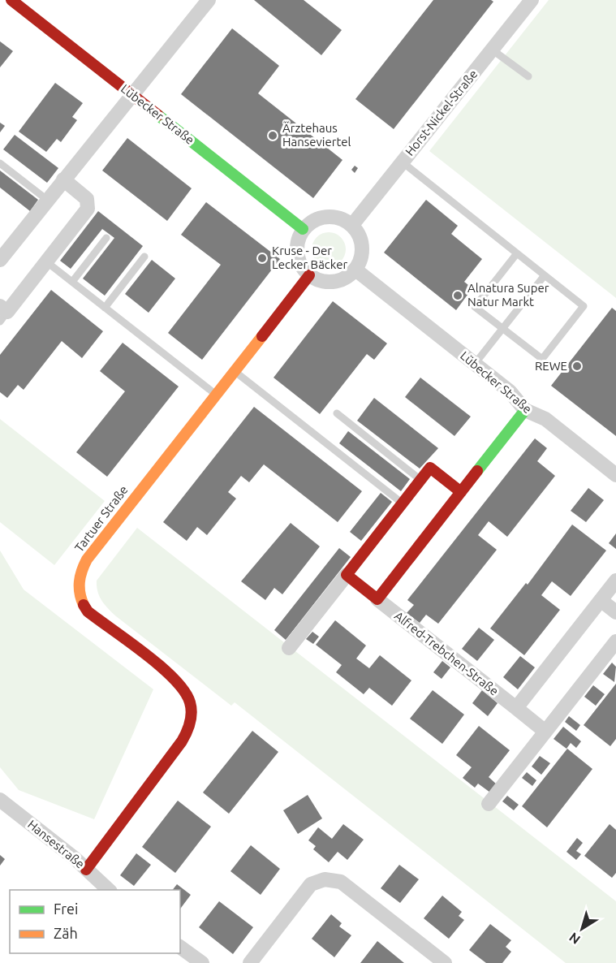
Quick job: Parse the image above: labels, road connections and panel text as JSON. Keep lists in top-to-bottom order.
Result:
{
  "streets": {
    "street": [
      "Horst-Nickel-Straße",
      "Lübecker Straße",
      "Tartuer Straße",
      "Alfred-Trebchen-Straße",
      "Hansestraße"
    ]
  },
  "crossings": [
    ["Horst-Nickel-Straße", "Lübecker Straße"],
    ["Horst-Nickel-Straße", "Tartuer Straße"],
    ["Lübecker Straße", "Tartuer Straße"],
    ["Tartuer Straße", "Hansestraße"]
  ],
  "places": [
    "Ärztehaus Hanseviertel",
    "Kruse - Der Lecker Bäcker",
    "Alnatura Super Natur Markt",
    "REWE"
  ],
  "legend": ["Frei", "Zäh"],
  "north": "bottom left"
}
